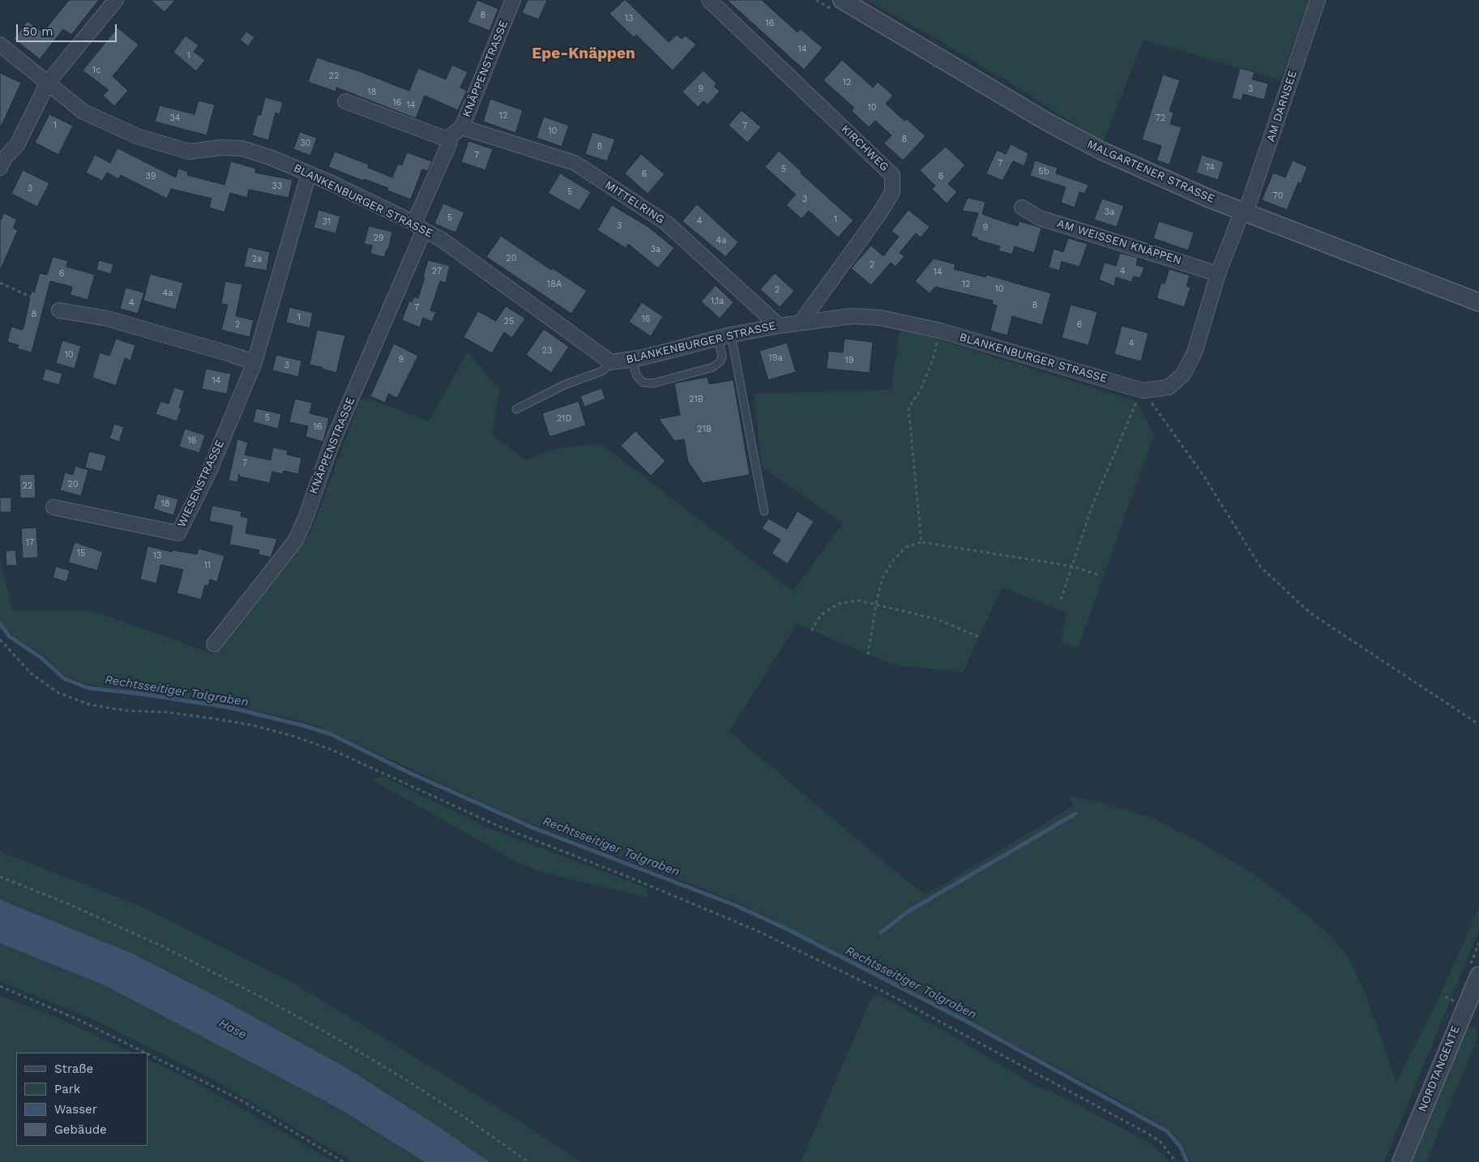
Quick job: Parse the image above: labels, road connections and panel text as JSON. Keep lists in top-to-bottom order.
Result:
{
  "streets": {
    "street": [
      "KNÄPPENSTRASSE",
      "AM DARNSEE",
      "KIRCHWEG",
      "MALGARTENER STRASSE",
      "BLANKENBURGER STRASSE",
      "MITTELRING",
      "AM WEISSEN KNÄPPEN",
      "WIESENSTRASSE",
      "NORDTANGENTE"
    ]
  },
  "crossings": [
    ["KNÄPPENSTRASSE", "BLANKENBURGER STRASSE"],
    ["KNÄPPENSTRASSE", "MITTELRING"],
    ["AM DARNSEE", "MALGARTENER STRASSE"],
    ["AM DARNSEE", "BLANKENBURGER STRASSE"],
    ["KIRCHWEG", "BLANKENBURGER STRASSE"],
    ["MALGARTENER STRASSE", "BLANKENBURGER STRASSE"],
    ["BLANKENBURGER STRASSE", "MITTELRING"],
    ["BLANKENBURGER STRASSE", "AM WEISSEN KNÄPPEN"],
    ["BLANKENBURGER STRASSE", "WIESENSTRASSE"]
  ],
  "districts": ["Epe-Knäppen"],
  "water": ["Rechtsseitiger Talgraben", "Hase"],
  "house_numbers": [
    "8",
    "13",
    "16",
    "14",
    "1",
    "1c",
    "22",
    "12",
    "9",
    "3",
    "18",
    "16",
    "14",
    "10",
    "12",
    "34",
    "72",
    "1",
    "7",
    "10",
    "8",
    "30",
    "8",
    "7",
    "7",
    "74",
    "5",
    "5b",
    "6",
    "39",
    "6",
    "33",
    "3",
    "5",
    "70",
    "3",
    "3a",
    "5",
    "1",
    "4",
    "31",
    "3",
    "9",
    "29",
    "4a",
    "3a",
    "20",
    "2a",
    "2",
    "27",
    "4",
    "14",
    "6",
    "18A",
    "12",
    "10",
    "2",
    "4a",
    "1,1a",
    "4",
    "8",
    "7",
    "8",
    "1",
    "16",
    "25",
    "2",
    "6",
    "4",
    "23",
    "10",
    "19a",
    "9",
    "19",
    "3",
    "14",
    "21B",
    "5",
    "21D",
    "16",
    "21B",
    "16",
    "7",
    "20",
    "22",
    "18",
    "17",
    "15",
    "13",
    "11"
  ],
  "legend": [
    "Straße",
    "Park",
    "Wasser",
    "Gebäude"
  ],
  "scale_bar": "50 m"
}
